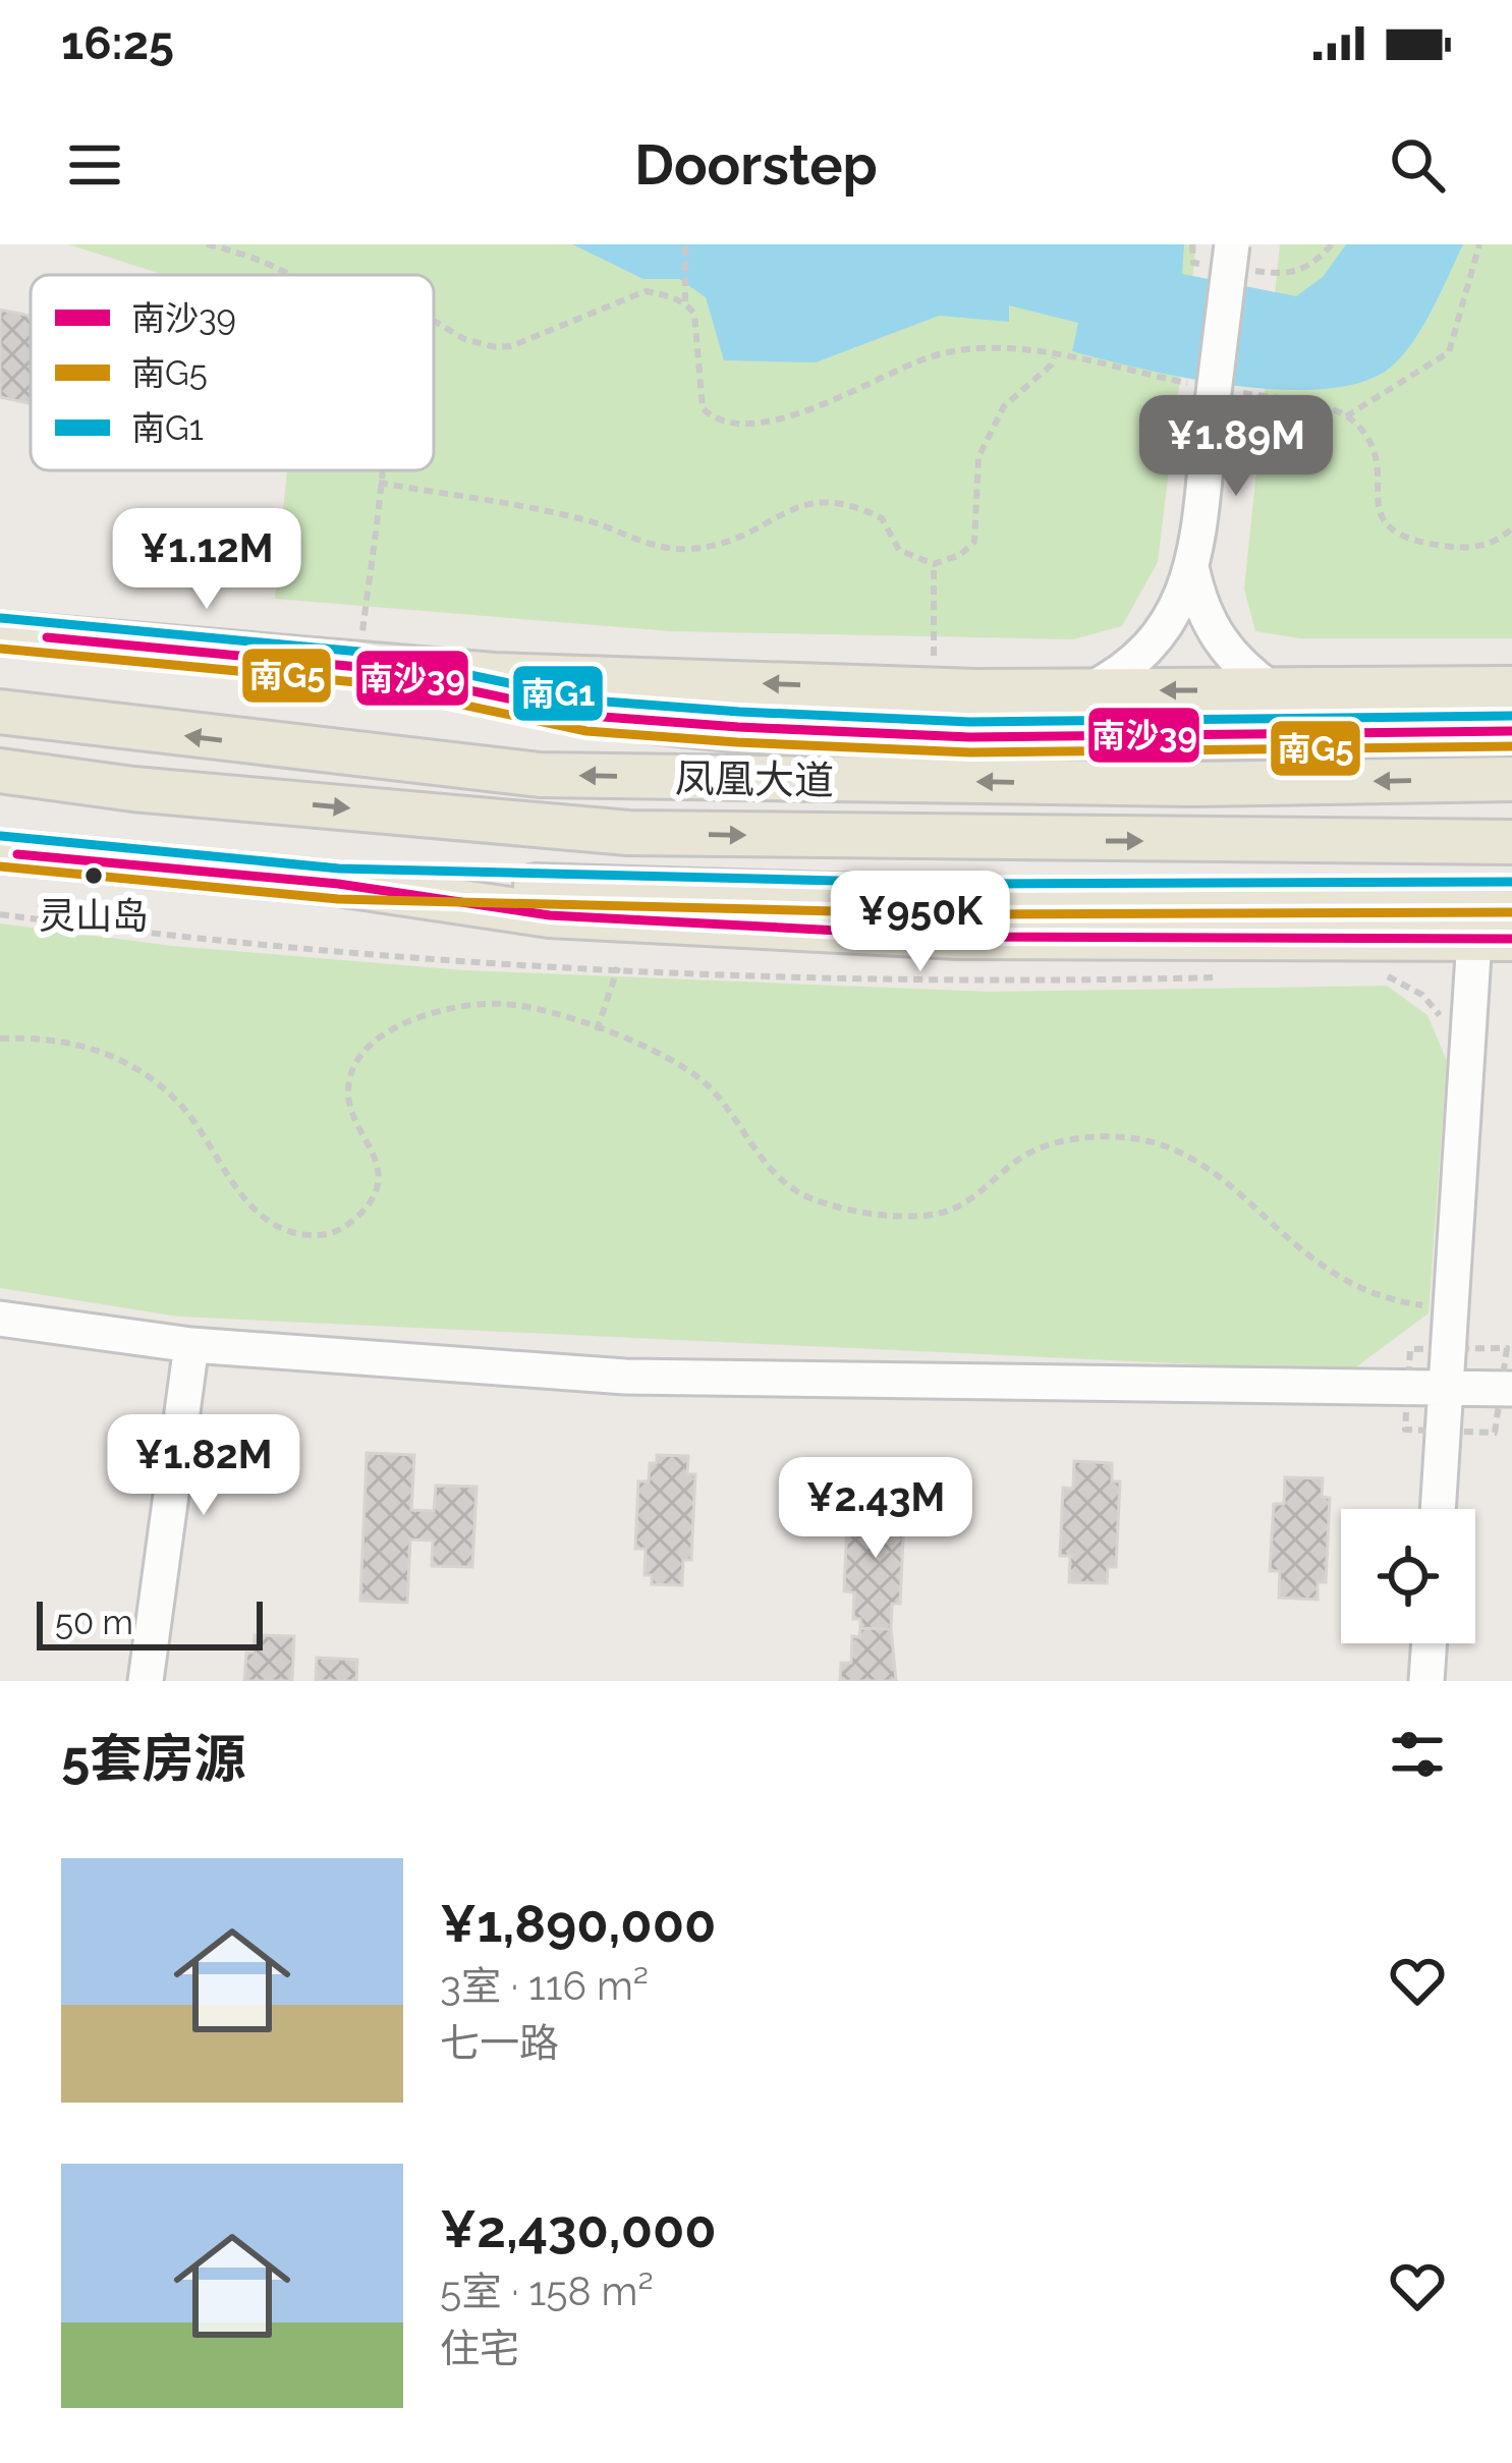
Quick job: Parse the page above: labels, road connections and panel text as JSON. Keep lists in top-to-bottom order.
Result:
{
  "streets": {
    "main road": ["凤凰大道"]
  },
  "places": ["灵山岛"],
  "lines": ["transit line 南G1", "transit line 南沙39", "transit line 南G5"],
  "legend": ["南沙39", "南G5", "南G1"],
  "scale_bar": "50 m",
  "page": {
    "status": "16:25",
    "header": "Doorstep",
    "price": [
      "¥1.89M",
      "¥1.12M",
      "¥950K",
      "¥1.82M",
      "¥2.43M"
    ],
    "scale": "50 m",
    "heading": "5套房源",
    "list": [
      {
        "name": "¥1,890,000",
        "note": "3室 · 116 m² · 七一路"
      },
      {
        "name": "¥2,430,000",
        "note": "5室 · 158 m² · 住宅"
      }
    ]
  }
}
